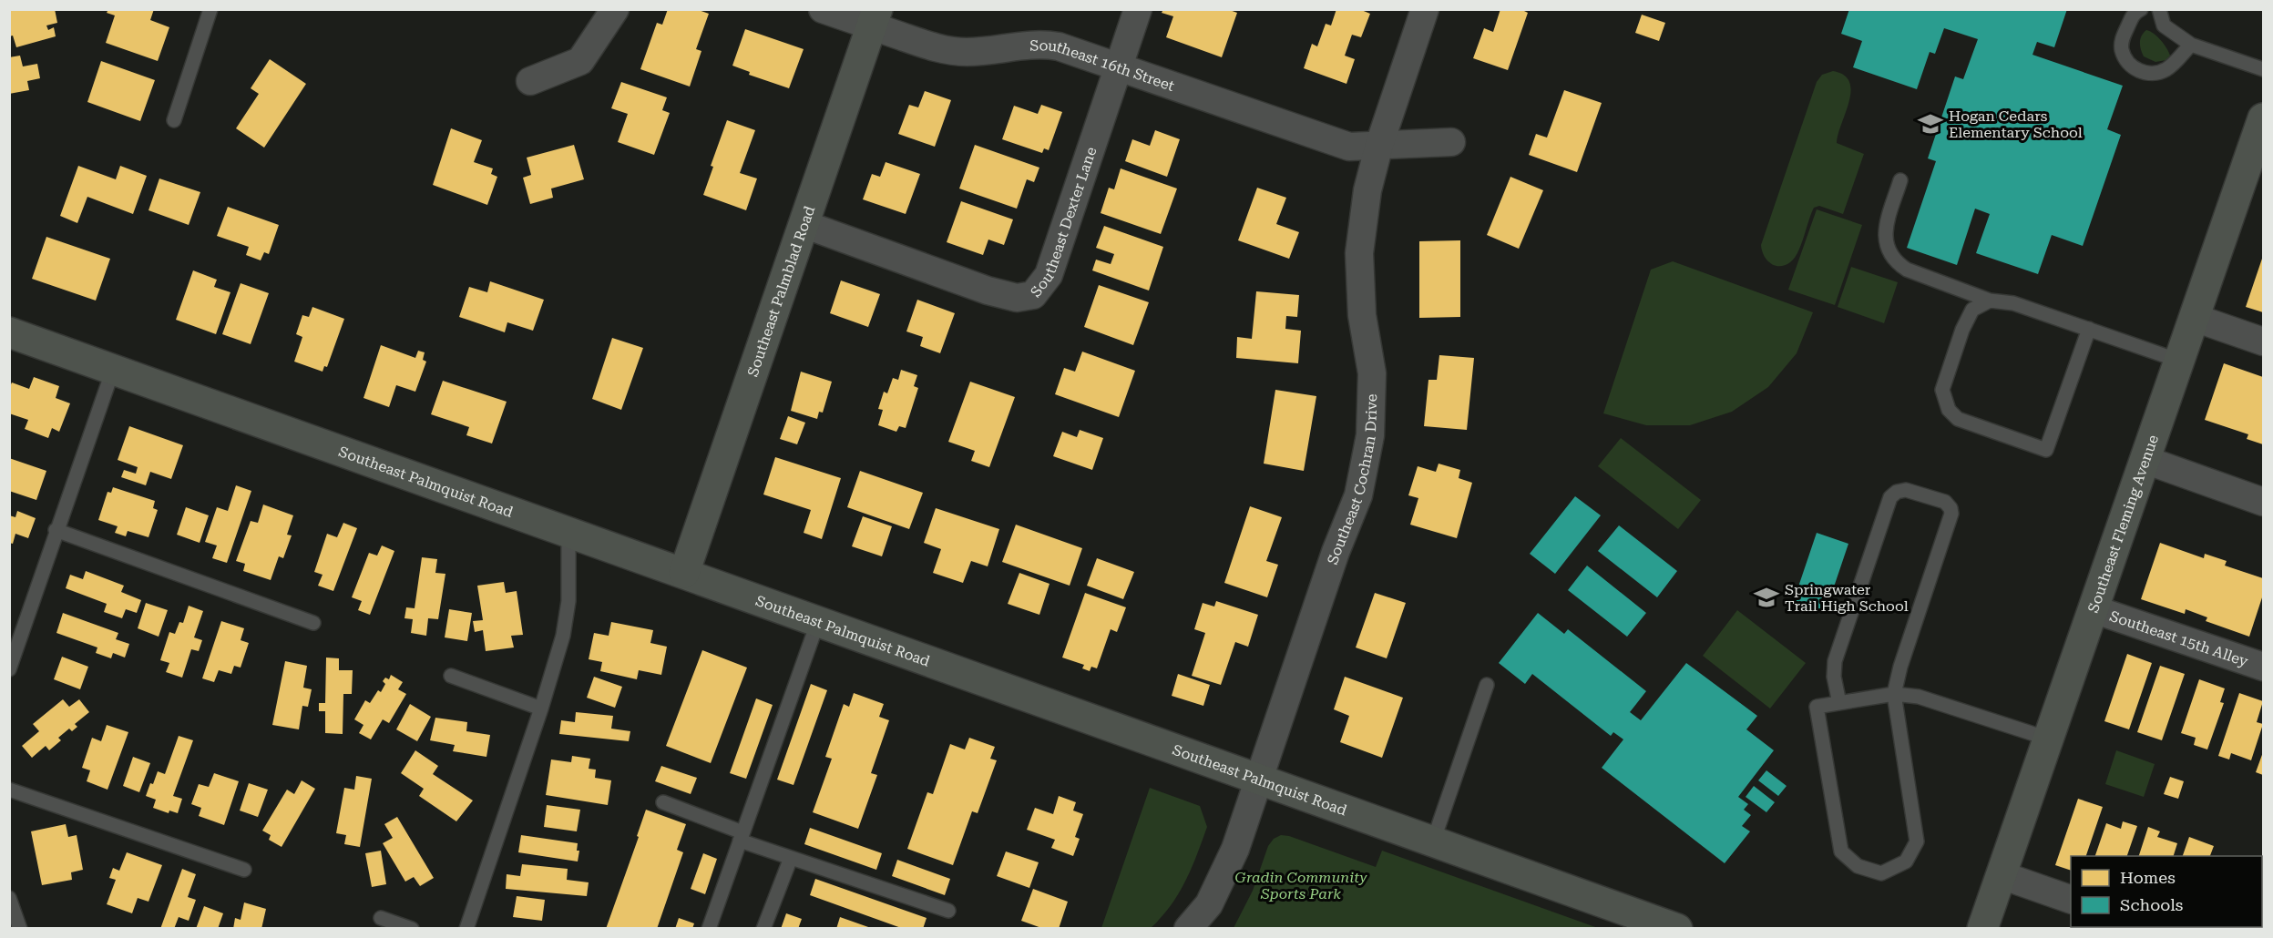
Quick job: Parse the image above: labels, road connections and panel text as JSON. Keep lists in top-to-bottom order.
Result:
{
  "streets": {
    "main road": ["Southeast Palmblad Road", "Southeast Palmquist Road", "Southeast Fleming Avenue"],
    "street": [
      "Southeast 16th Street",
      "Southeast Dexter Lane",
      "Southeast Cochran Drive",
      "Southeast 15th Alley"
    ]
  },
  "crossings": [
    ["Southeast 16th Street", "Southeast Dexter Lane"],
    ["Southeast 16th Street", "Southeast Palmblad Road"],
    ["Southeast 16th Street", "Southeast Cochran Drive"],
    ["Southeast Dexter Lane", "Southeast Palmblad Road"],
    ["Southeast Palmblad Road", "Southeast Palmquist Road"],
    ["Southeast Cochran Drive", "Southeast Palmquist Road"],
    ["Southeast Fleming Avenue", "Southeast 15th Alley"]
  ],
  "parks": ["Gradin Community Sports Park"],
  "places": {
    "school or university": ["Hogan Cedars Elementary School", "Springwater Trail High School"]
  },
  "legend": ["Homes", "Schools"]
}
